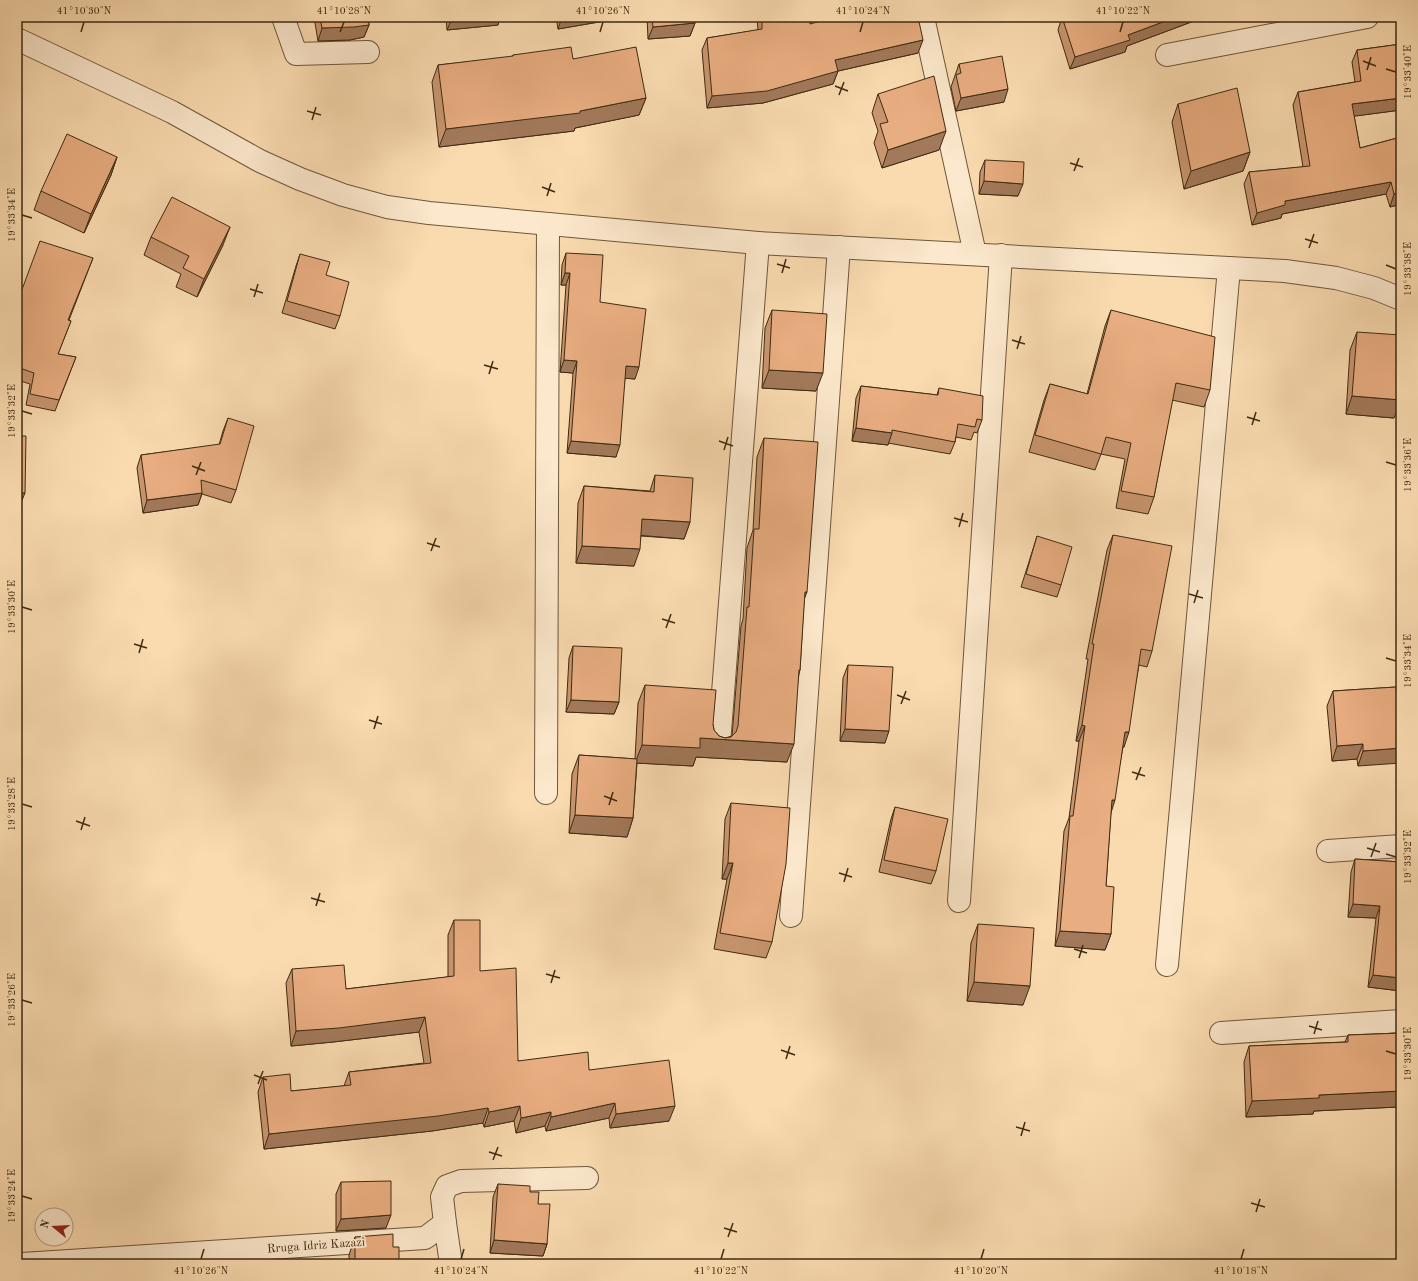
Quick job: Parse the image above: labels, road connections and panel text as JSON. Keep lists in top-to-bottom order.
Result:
{
  "streets": {
    "street": ["Rruga Idriz Kazazi"]
  },
  "north": "left",
  "coordinates": [
    "41°10'30\"N",
    "41°10'28\"N",
    "41°10'26\"N",
    "41°10'24\"N",
    "41°10'22\"N",
    "19°33'40\"E",
    "19°33'34\"E",
    "19°33'38\"E",
    "19°33'32\"E",
    "19°33'36\"E",
    "19°33'30\"E",
    "19°33'28\"E",
    "19°33'26\"E",
    "19°33'24\"E",
    "41°10'20\"N",
    "41°10'18\"N"
  ]
}
